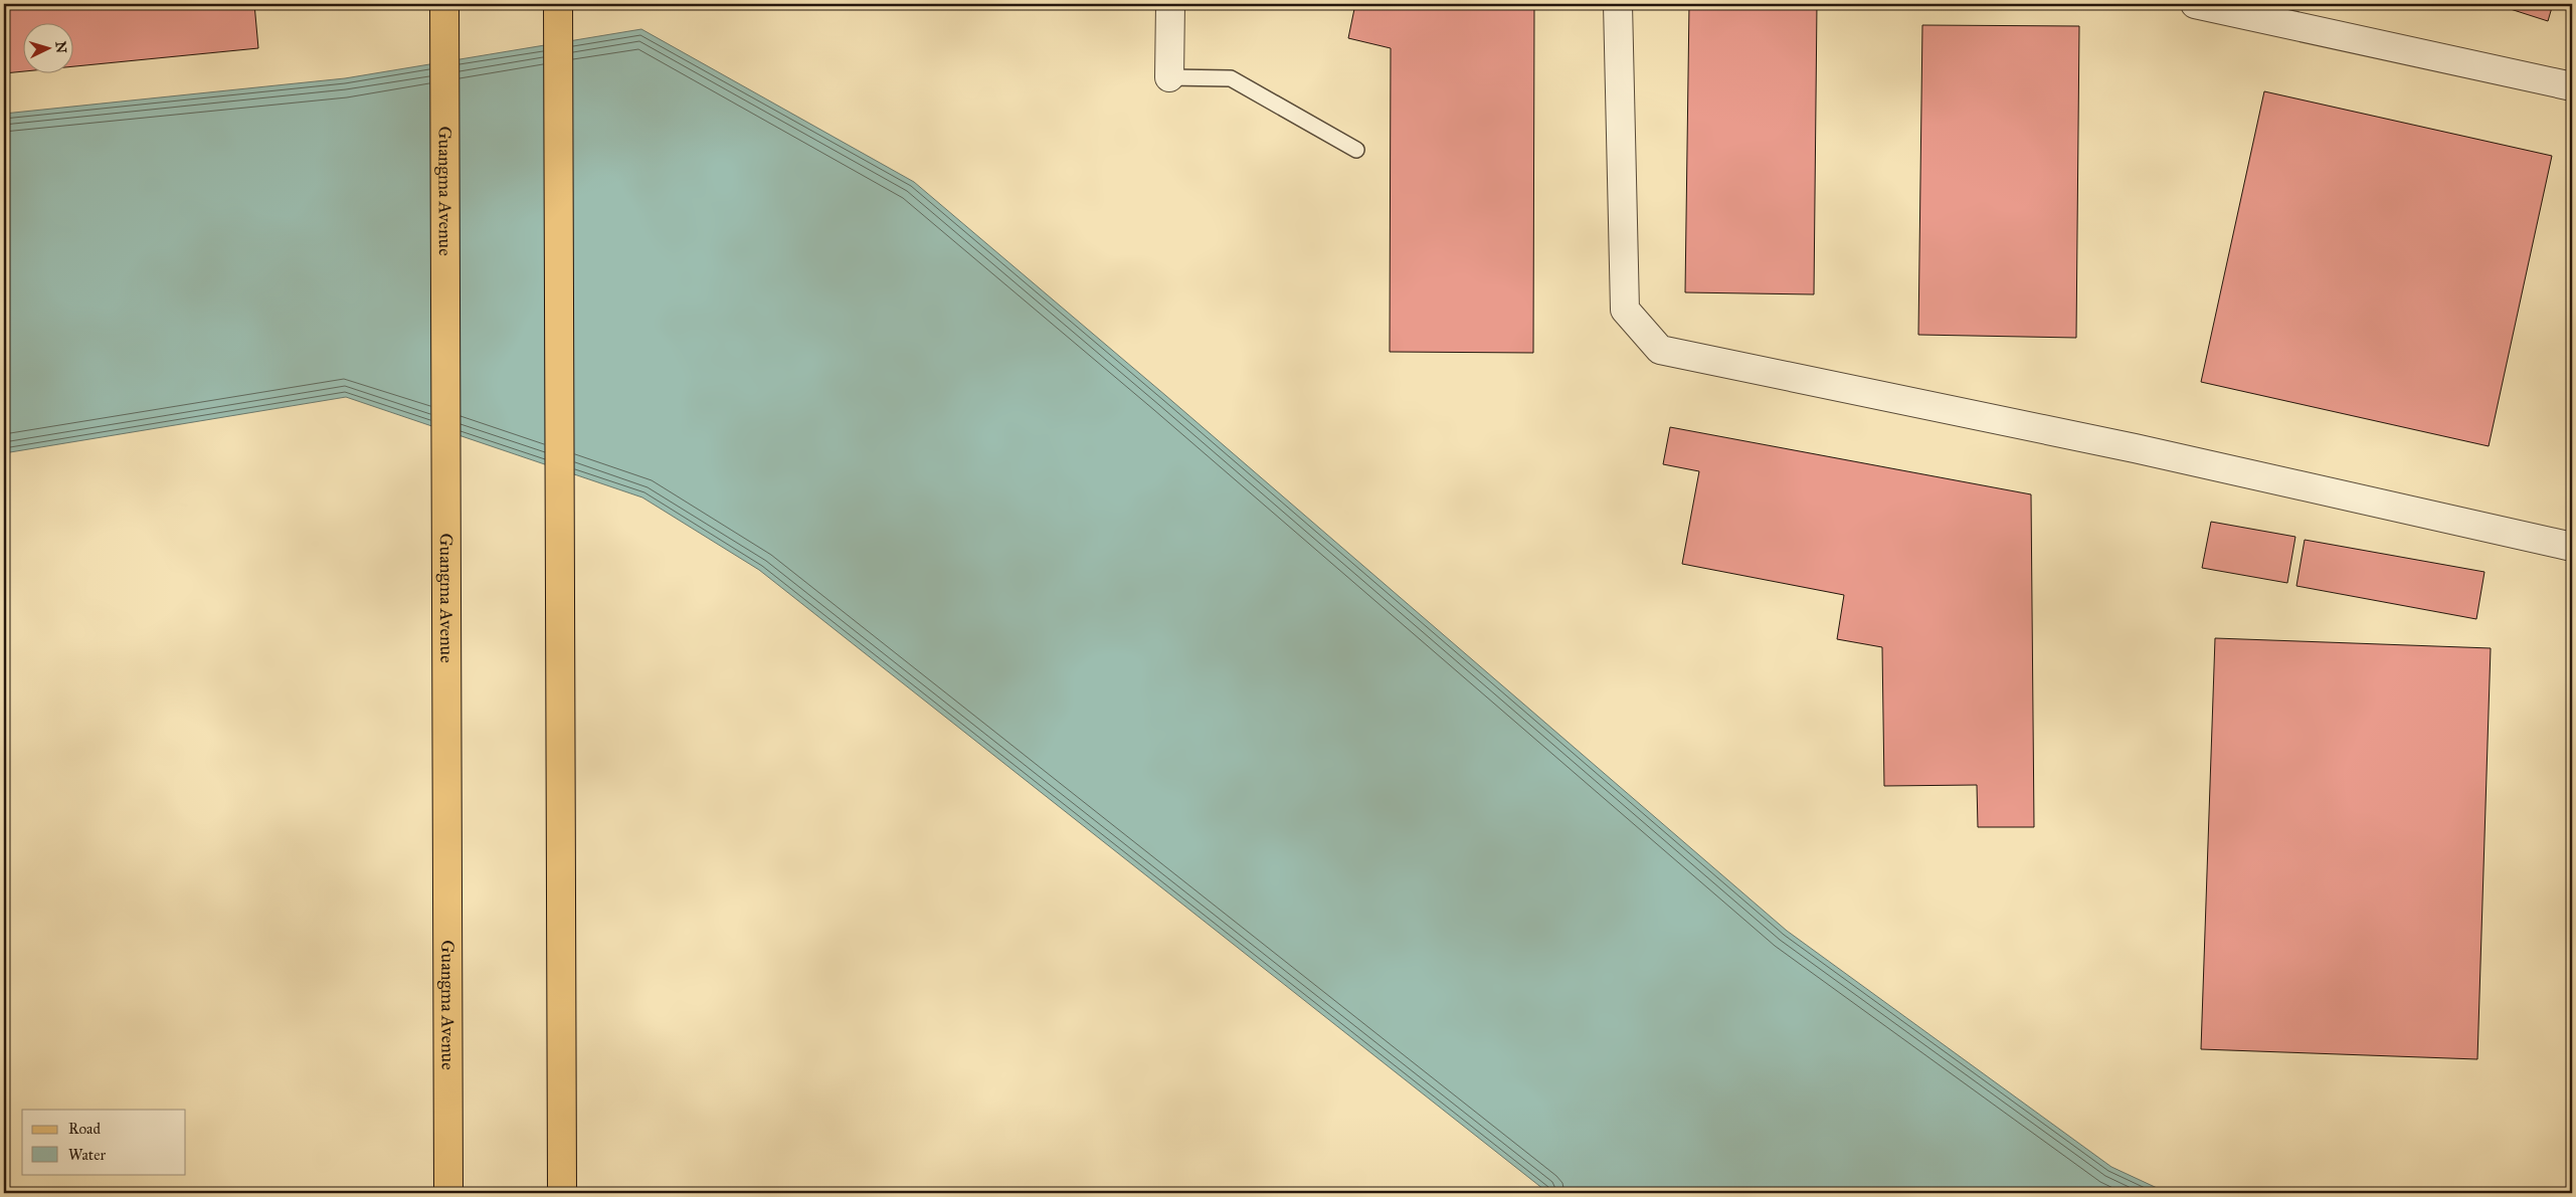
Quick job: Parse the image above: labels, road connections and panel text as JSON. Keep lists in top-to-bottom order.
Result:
{
  "streets": {
    "main road": ["Guangma Avenue"]
  },
  "legend": ["Road", "Water"],
  "north": "right"
}
